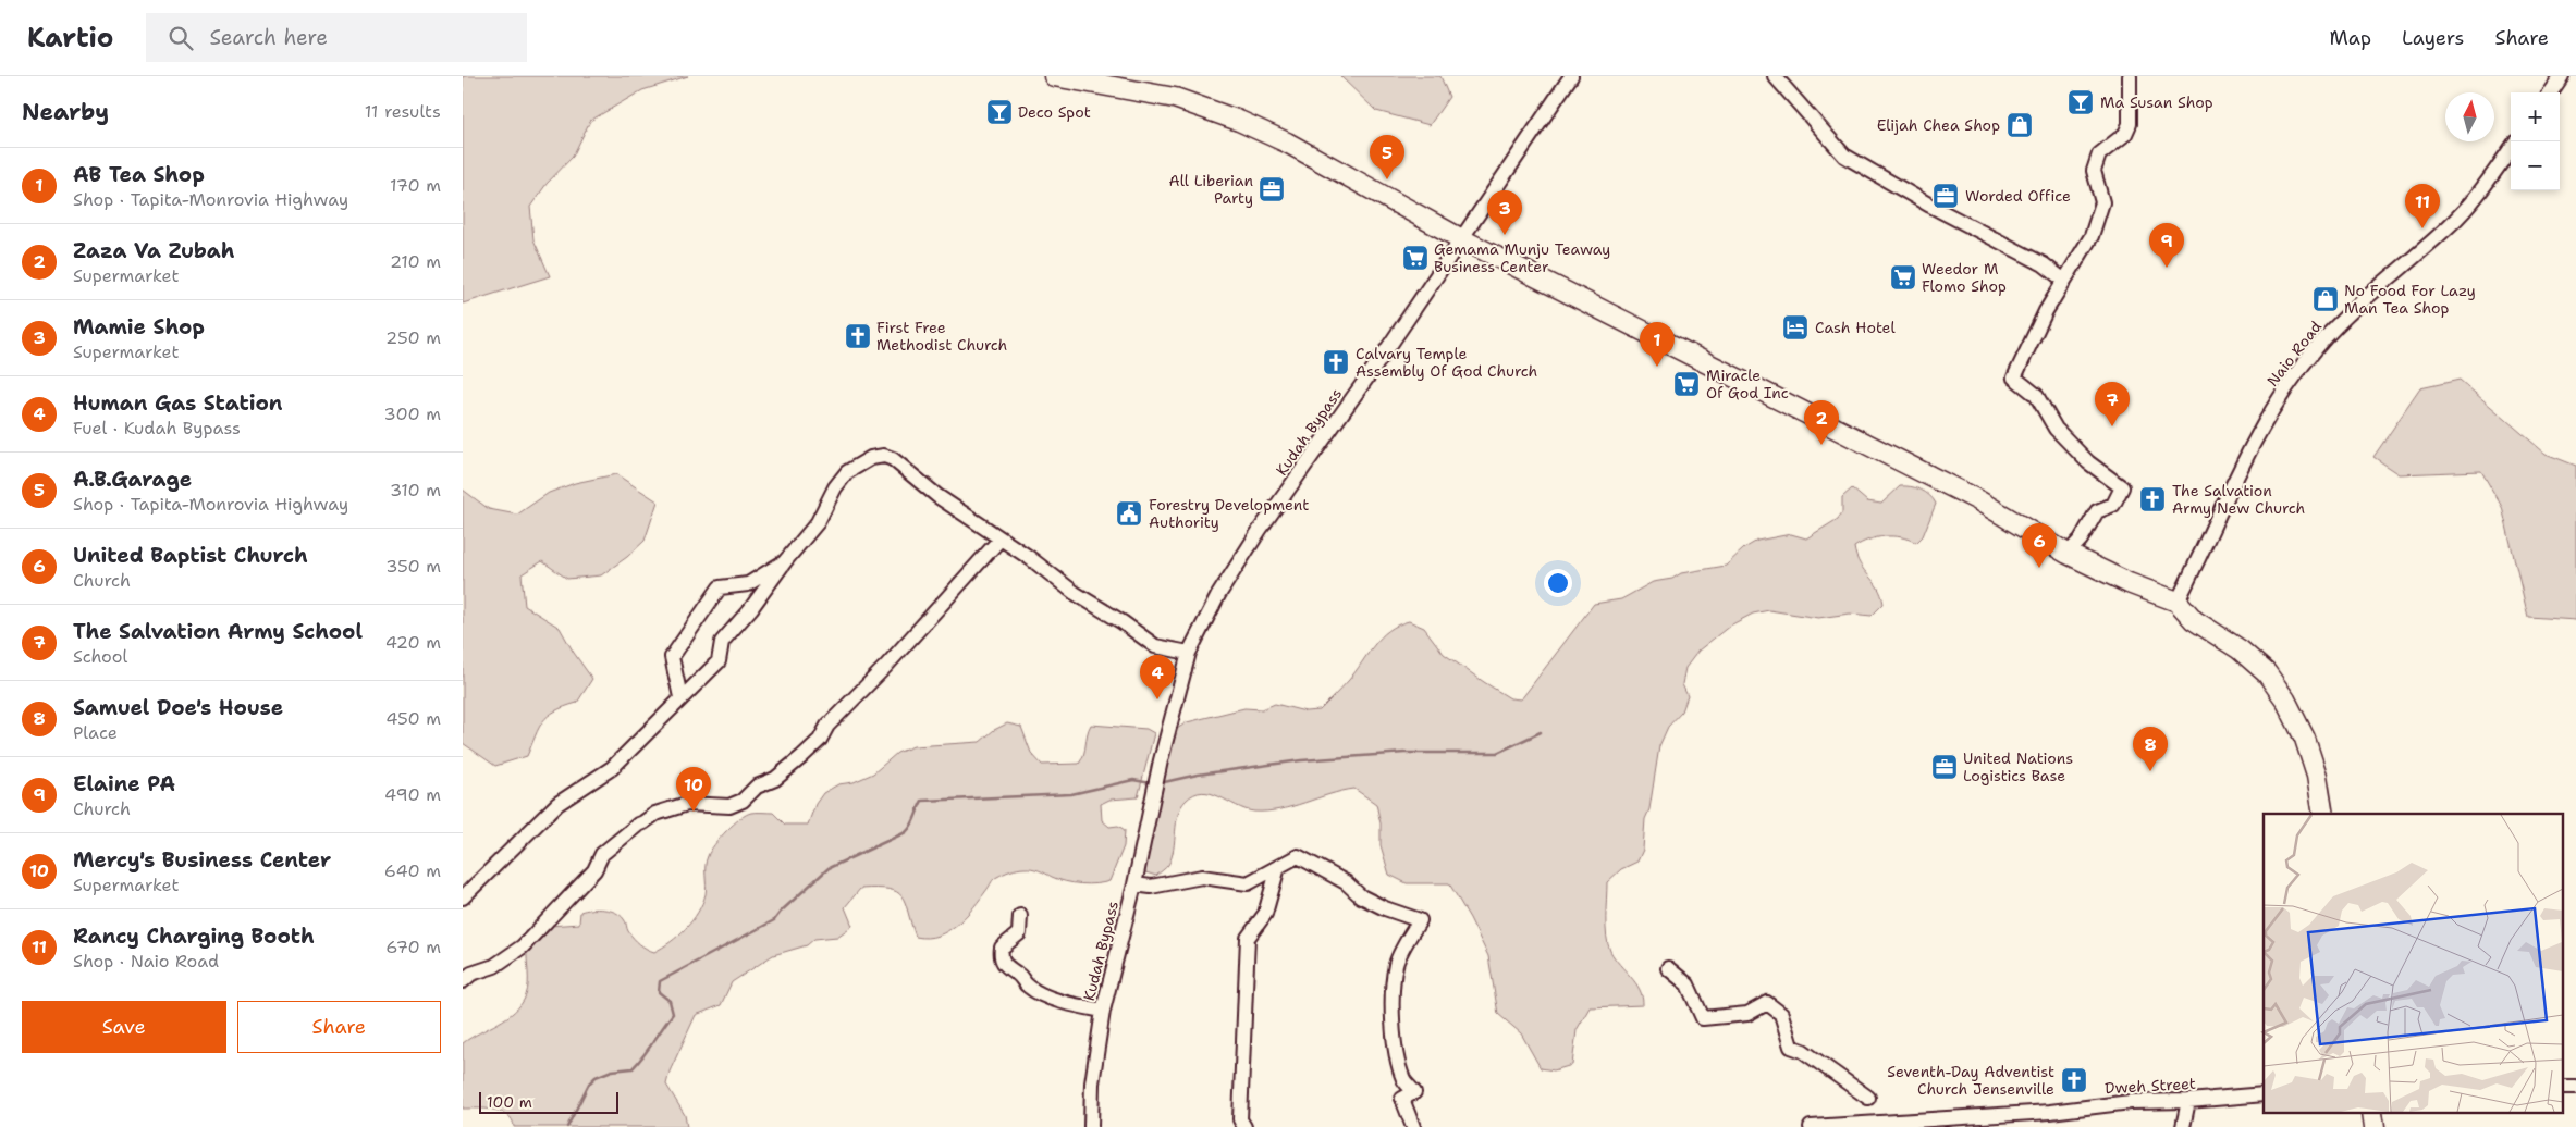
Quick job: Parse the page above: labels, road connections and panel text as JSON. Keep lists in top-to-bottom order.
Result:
{
  "streets": {
    "street": ["Naio Road", "Kudah Bypass", "Dweh Street"]
  },
  "places": {
    "bar": ["Ma Susan Shop", "Deco Spot"],
    "shop": ["Elijah Chea Shop", "No Food For Lazy Man Tea Shop"],
    "office": ["All Liberian Party", "Worded Office", "United Nations Logistics Base"],
    "supermarket": ["Gemama Munju Teaway Business Center", "Weedor M Flomo Shop", "Miracle Of God Inc"],
    "hotel": ["Cash Hotel"],
    "church": [
      "First Free Methodist Church",
      "Calvary Temple Assembly Of God Church",
      "The Salvation Army New Church",
      "Seventh-Day Adventist Church Jensenville"
    ],
    "public building": ["Forestry Development Authority"]
  },
  "scale_bar": "100 m",
  "north": "top",
  "page": {
    "header": "Kartio",
    "search": "Search here",
    "nav": ["Map", "Layers", "Share"],
    "heading": ["Nearby", "11 results"],
    "map_buttons": ["+", "−"],
    "pins": [
      "5",
      "11",
      "3",
      "9",
      "1",
      "7",
      "2",
      "6",
      "4",
      "8",
      "10"
    ],
    "list": [
      {
        "mark": "1",
        "name": "AB Tea Shop",
        "note": "Shop · Tapita-Monrovia Highway",
        "value": "170 m"
      },
      {
        "mark": "2",
        "name": "Zaza Va Zubah",
        "note": "Supermarket",
        "value": "210 m"
      },
      {
        "mark": "3",
        "name": "Mamie Shop",
        "note": "Supermarket",
        "value": "250 m"
      },
      {
        "mark": "4",
        "name": "Human Gas Station",
        "note": "Fuel · Kudah Bypass",
        "value": "300 m"
      },
      {
        "mark": "5",
        "name": "A.B.Garage",
        "note": "Shop · Tapita-Monrovia Highway",
        "value": "310 m"
      },
      {
        "mark": "6",
        "name": "United Baptist Church",
        "note": "Church",
        "value": "350 m"
      },
      {
        "mark": "7",
        "name": "The Salvation Army School",
        "note": "School",
        "value": "420 m"
      },
      {
        "mark": "8",
        "name": "Samuel Doe's House",
        "note": "Place",
        "value": "450 m"
      },
      {
        "mark": "9",
        "name": "Elaine PA",
        "note": "Church",
        "value": "490 m"
      },
      {
        "mark": "10",
        "name": "Mercy's Business Center",
        "note": "Supermarket",
        "value": "640 m"
      },
      {
        "mark": "11",
        "name": "Rancy Charging Booth",
        "note": "Shop · Naio Road",
        "value": "670 m"
      }
    ],
    "buttons": ["Save", "Share"],
    "scale": "100 m"
  }
}
